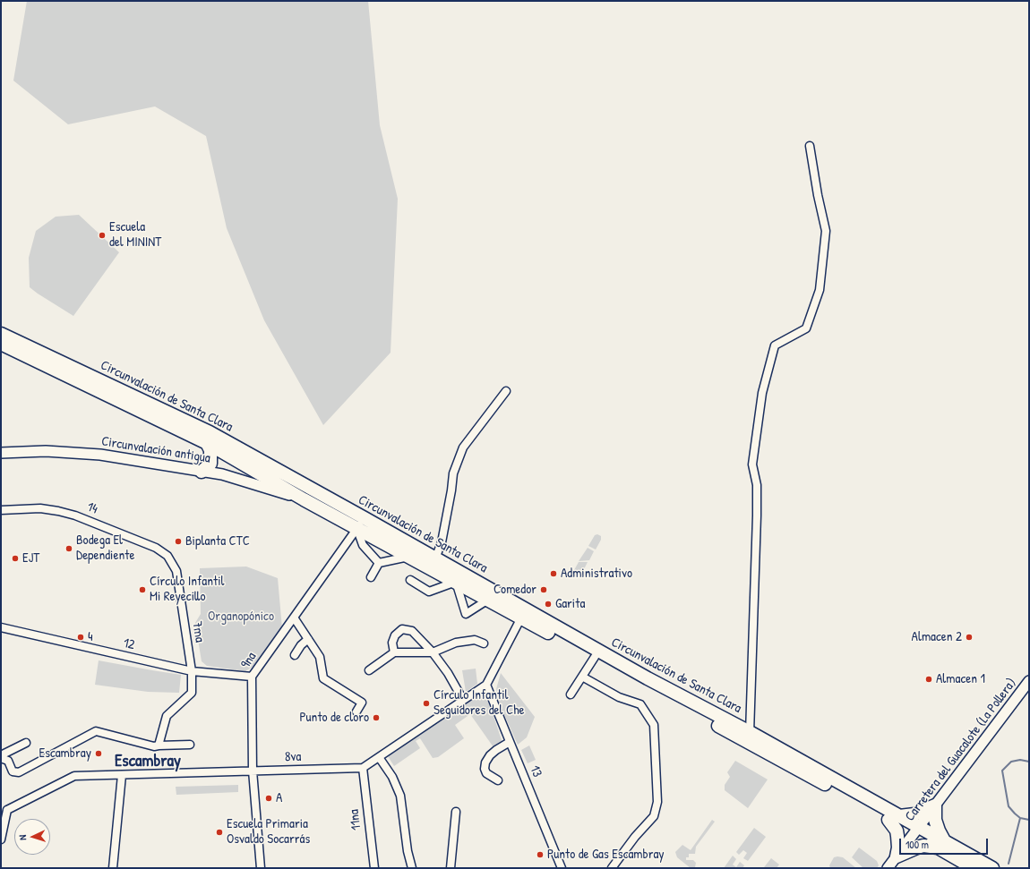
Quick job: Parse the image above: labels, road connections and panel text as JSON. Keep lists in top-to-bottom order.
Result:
{
  "streets": {
    "highway": ["Circunvalación de Santa Clara"],
    "street": [
      "Circunvalación antigua",
      "14",
      "7ma",
      "12",
      "9na",
      "Carretera del Guacalote (La Pollera)",
      "8va",
      "13",
      "11na"
    ]
  },
  "crossings": [
    ["Circunvalación de Santa Clara", "Circunvalación antigua"],
    ["Circunvalación de Santa Clara", "9na"],
    ["Circunvalación de Santa Clara", "Carretera del Guacalote (La Pollera)"],
    ["14", "7ma"],
    ["7ma", "12"],
    ["12", "9na"],
    ["9na", "8va"],
    ["8va", "11na"]
  ],
  "districts": ["Escambray"],
  "parks": ["Organopónico"],
  "places": [
    "Escuela del MININT",
    "Biplanta CTC",
    "Bodega El Dependiente",
    "EJT",
    "Administrativo",
    "Círculo Infantil Mi Reyecillo",
    "Comedor",
    "Garita",
    "4",
    "Almacen 2",
    "Almacen 1",
    "Círculo Infantil Seguidores del Che",
    "Punto de cloro",
    "Escambray",
    "A",
    "Escuela Primaria Osvaldo Socarrás",
    "Punto de Gas Escambray"
  ],
  "scale_bar": "100 m",
  "north": "left"
}
